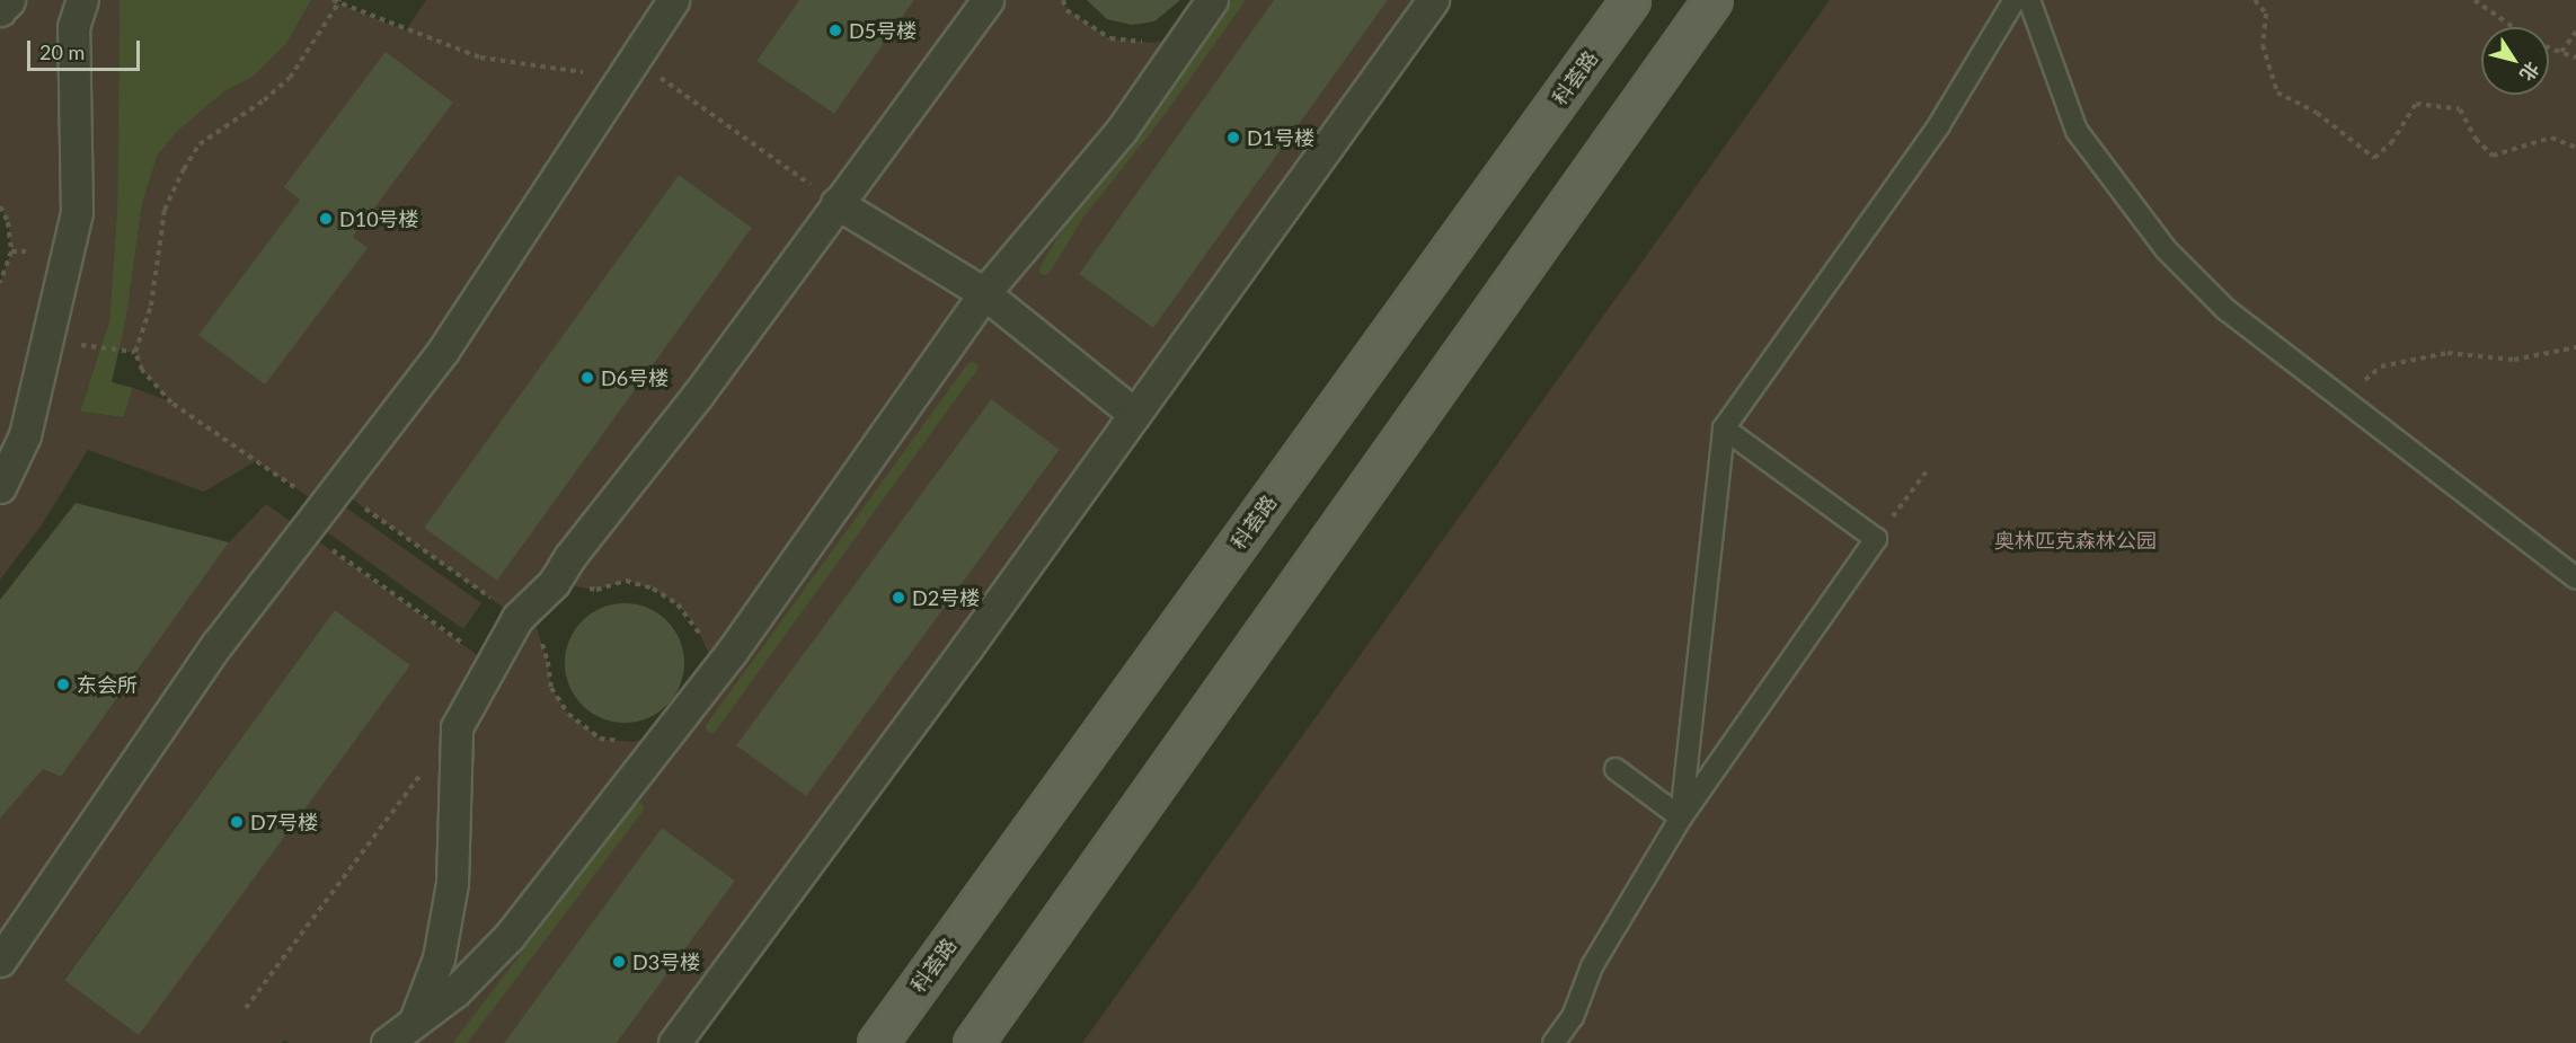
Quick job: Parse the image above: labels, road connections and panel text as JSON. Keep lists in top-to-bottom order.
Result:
{
  "streets": {
    "main road": ["科荟路"]
  },
  "parks": ["奥林匹克森林公园"],
  "places": [
    "D5号楼",
    "D1号楼",
    "D10号楼",
    "D6号楼",
    "D2号楼",
    "东会所",
    "D7号楼",
    "D3号楼"
  ],
  "scale_bar": "20 m",
  "north": "bottom right"
}
